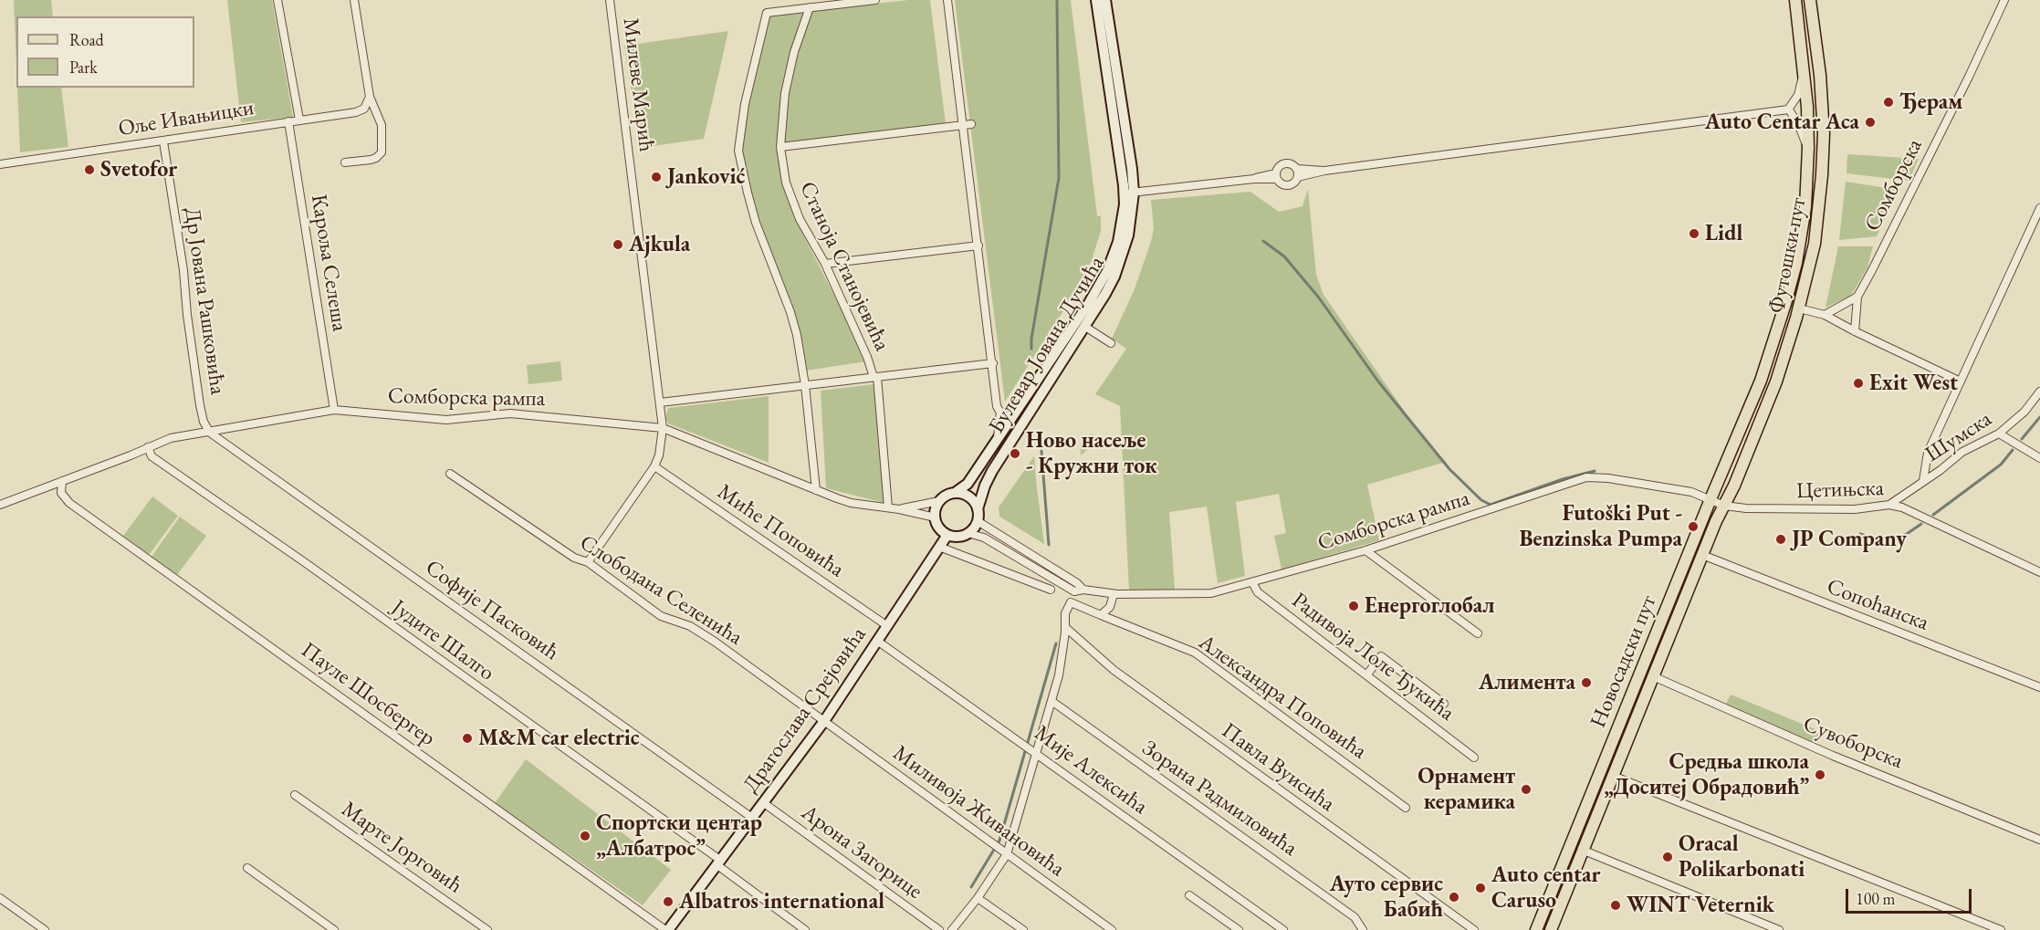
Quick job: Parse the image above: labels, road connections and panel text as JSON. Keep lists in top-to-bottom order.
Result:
{
  "streets": {
    "main road": ["Футошки пут", "Новосадски пут"],
    "street": [
      "Милеве Марић",
      "Оље Ивањицки",
      "Сомборска",
      "Кароља Селеша",
      "Станоја Станојевића",
      "Др Јована Рашковића",
      "Булевар Јована Дучића",
      "Сомборска рампа",
      "Шумска",
      "Цетињска",
      "Миће Поповића",
      "Слободана Селенића",
      "Сопоћанска",
      "Софије Пасковић",
      "Јудите Шалго",
      "Радивоја Лоле Ђукића",
      "Пауле Шосбергер",
      "Александра Поповића",
      "Драгослава Срејовића",
      "Сувоборска",
      "Павла Вуисића",
      "Мије Алексића",
      "Зорана Радмиловића",
      "Миливоја Живановића",
      "Марте Јорговић",
      "Арона Загорице"
    ]
  },
  "crossings": [
    ["Милеве Марић", "Сомборска рампа"],
    ["Милеве Марић", "Миће Поповића"],
    ["Милеве Марић", "Слободана Селенића"],
    ["Оље Ивањицки", "Кароља Селеша"],
    ["Оље Ивањицки", "Др Јована Рашковића"],
    ["Футошки пут", "Сомборска рампа"],
    ["Футошки пут", "Цетињска"],
    ["Футошки пут", "Новосадски пут"],
    ["Кароља Селеша", "Сомборска рампа"],
    ["Станоја Станојевића", "Сомборска рампа"],
    ["Др Јована Рашковића", "Сомборска рампа"],
    ["Др Јована Рашковића", "Софије Пасковић"],
    ["Булевар Јована Дучића", "Сомборска рампа"],
    ["Булевар Јована Дучића", "Драгослава Срејовића"],
    ["Сомборска рампа", "Цетињска"],
    ["Сомборска рампа", "Софије Пасковић"],
    ["Сомборска рампа", "Јудите Шалго"],
    ["Сомборска рампа", "Радивоја Лоле Ђукића"],
    ["Сомборска рампа", "Новосадски пут"],
    ["Сомборска рампа", "Пауле Шосбергер"],
    ["Сомборска рампа", "Драгослава Срејовића"],
    ["Шумска", "Цетињска"],
    ["Цетињска", "Новосадски пут"],
    ["Миће Поповића", "Драгослава Срејовића"],
    ["Слободана Селенића", "Драгослава Срејовића"],
    ["Слободана Селенића", "Миливоја Живановића"],
    ["Сопоћанска", "Новосадски пут"],
    ["Софије Пасковић", "Драгослава Срејовића"],
    ["Јудите Шалго", "Драгослава Срејовића"],
    ["Новосадски пут", "Сувоборска"],
    ["Пауле Шосбергер", "Драгослава Срејовића"],
    ["Александра Поповића", "Павла Вуисића"],
    ["Драгослава Срејовића", "Мије Алексића"],
    ["Драгослава Срејовића", "Миливоја Живановића"],
    ["Драгослава Срејовића", "Арона Загорице"]
  ],
  "places": [
    "Ђерам",
    "Auto Centar Aca",
    "Svetofor",
    "Janković",
    "Lidl",
    "Ajkula",
    "Exit West",
    "Ново насеље - Кружни ток",
    "Futoški Put - Benzinska Pumpa",
    "JP Company",
    "Енергоглобал",
    "Алимента",
    "M&M car electric",
    "Средња школа „Доситеј Обрадовић”",
    "Орнамент керамика",
    "Спортски центар „Албатрос”",
    "Oracal Polikarbonati",
    "Auto centar Caruso",
    "Ауто сервис Бабић",
    "Albatros international",
    "WINT Veternik"
  ],
  "legend": ["Road", "Park"],
  "scale_bar": "100 m"
}
